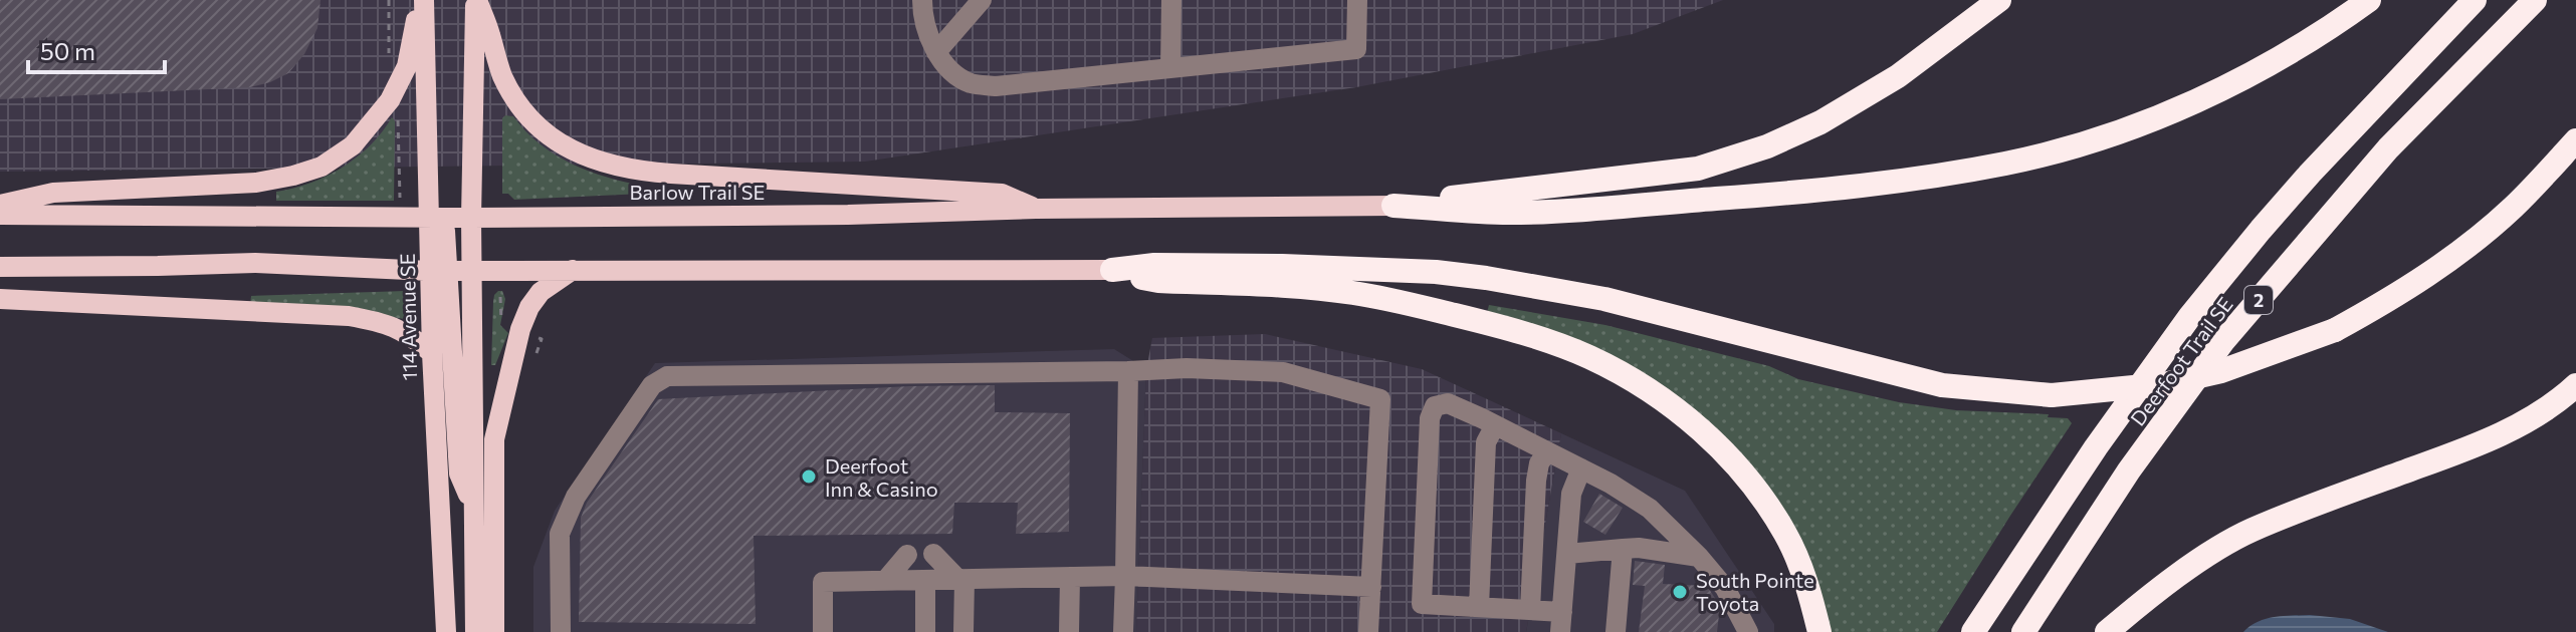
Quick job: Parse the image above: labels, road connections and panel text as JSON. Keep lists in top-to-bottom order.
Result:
{
  "streets": {
    "highway": ["2", "Deerfoot Trail SE"],
    "main road": ["Barlow Trail SE", "114 Avenue SE"]
  },
  "crossings": [
    ["Barlow Trail SE", "114 Avenue SE"]
  ],
  "places": ["Deerfoot Inn & Casino", "South Pointe Toyota"],
  "scale_bar": "50 m"
}
